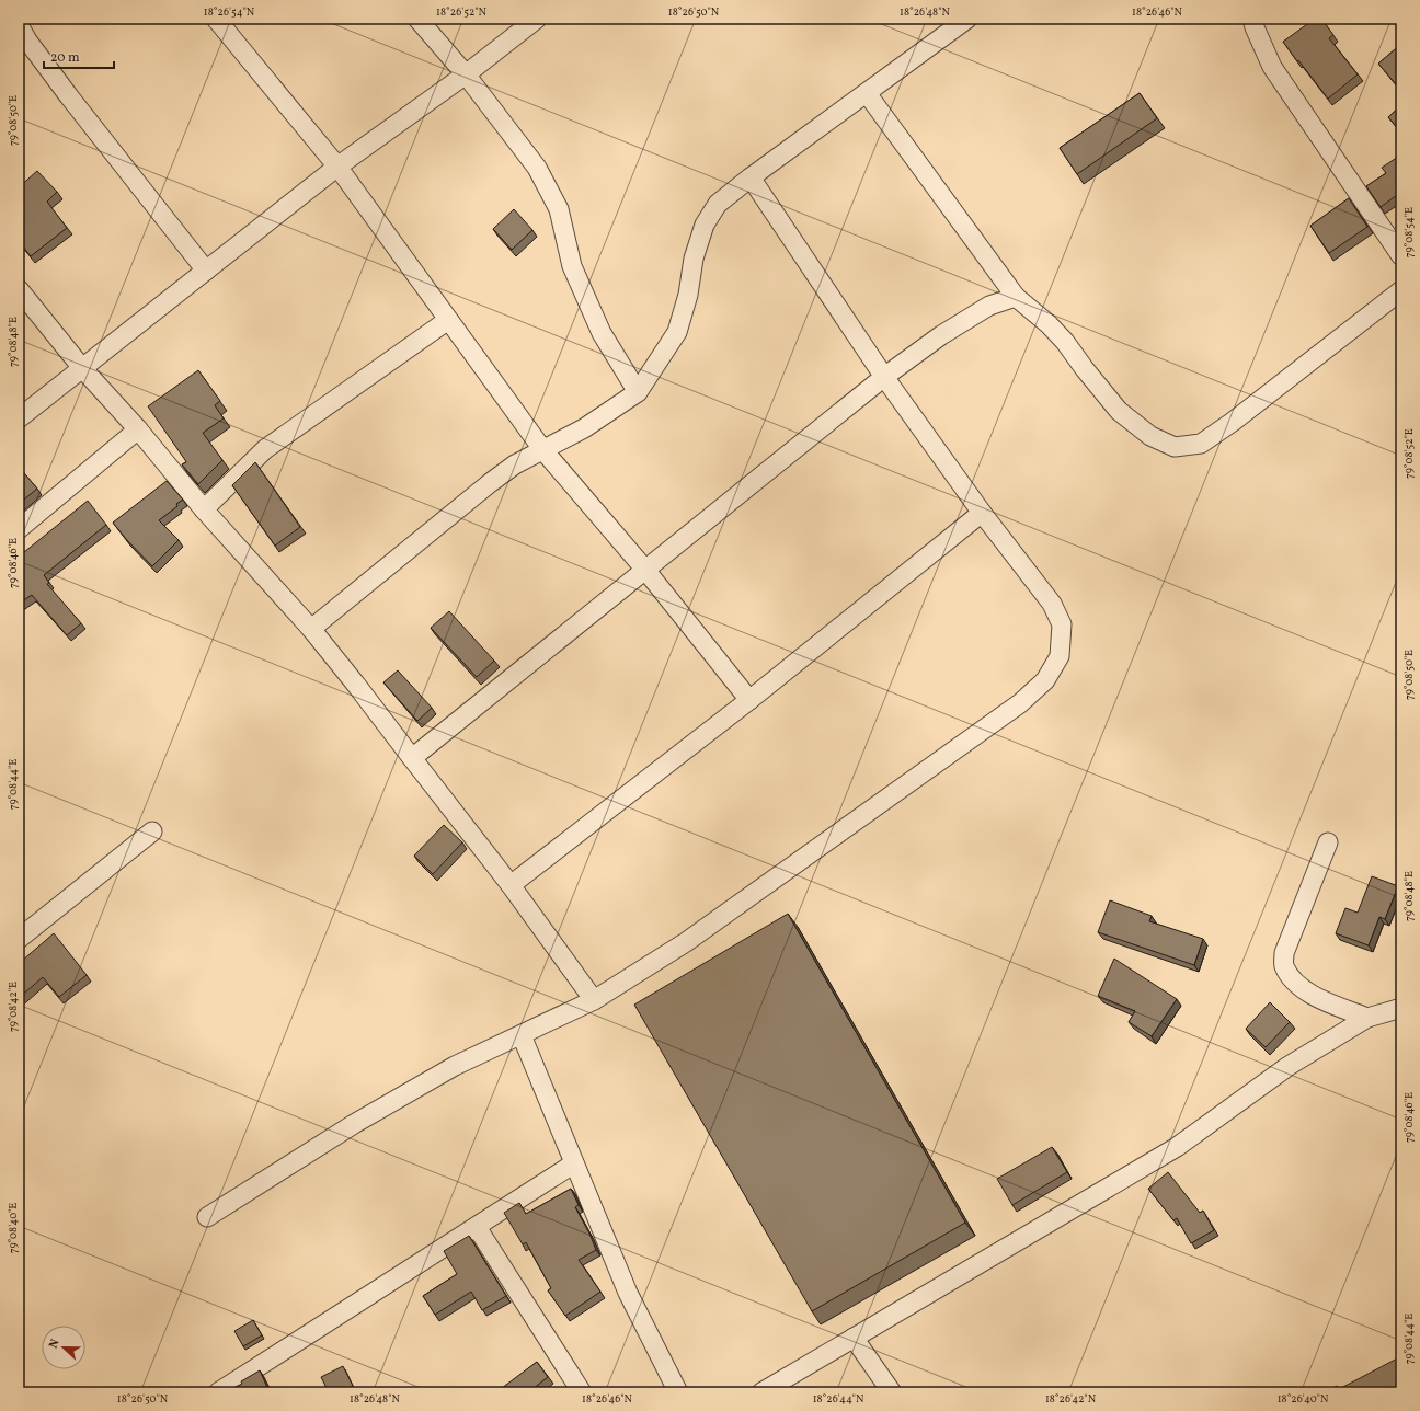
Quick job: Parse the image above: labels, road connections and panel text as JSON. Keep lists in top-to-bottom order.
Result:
{
  "scale_bar": "20 m",
  "north": "left",
  "coordinates": [
    "18°26'54\"N",
    "18°26'52\"N",
    "18°26'50\"N",
    "18°26'48\"N",
    "18°26'46\"N",
    "79°08'50\"E",
    "79°08'54\"E",
    "79°08'48\"E",
    "79°08'52\"E",
    "79°08'46\"E",
    "79°08'44\"E",
    "79°08'42\"E",
    "79°08'40\"E",
    "18°26'44\"N",
    "18°26'42\"N",
    "18°26'40\"N"
  ]
}
